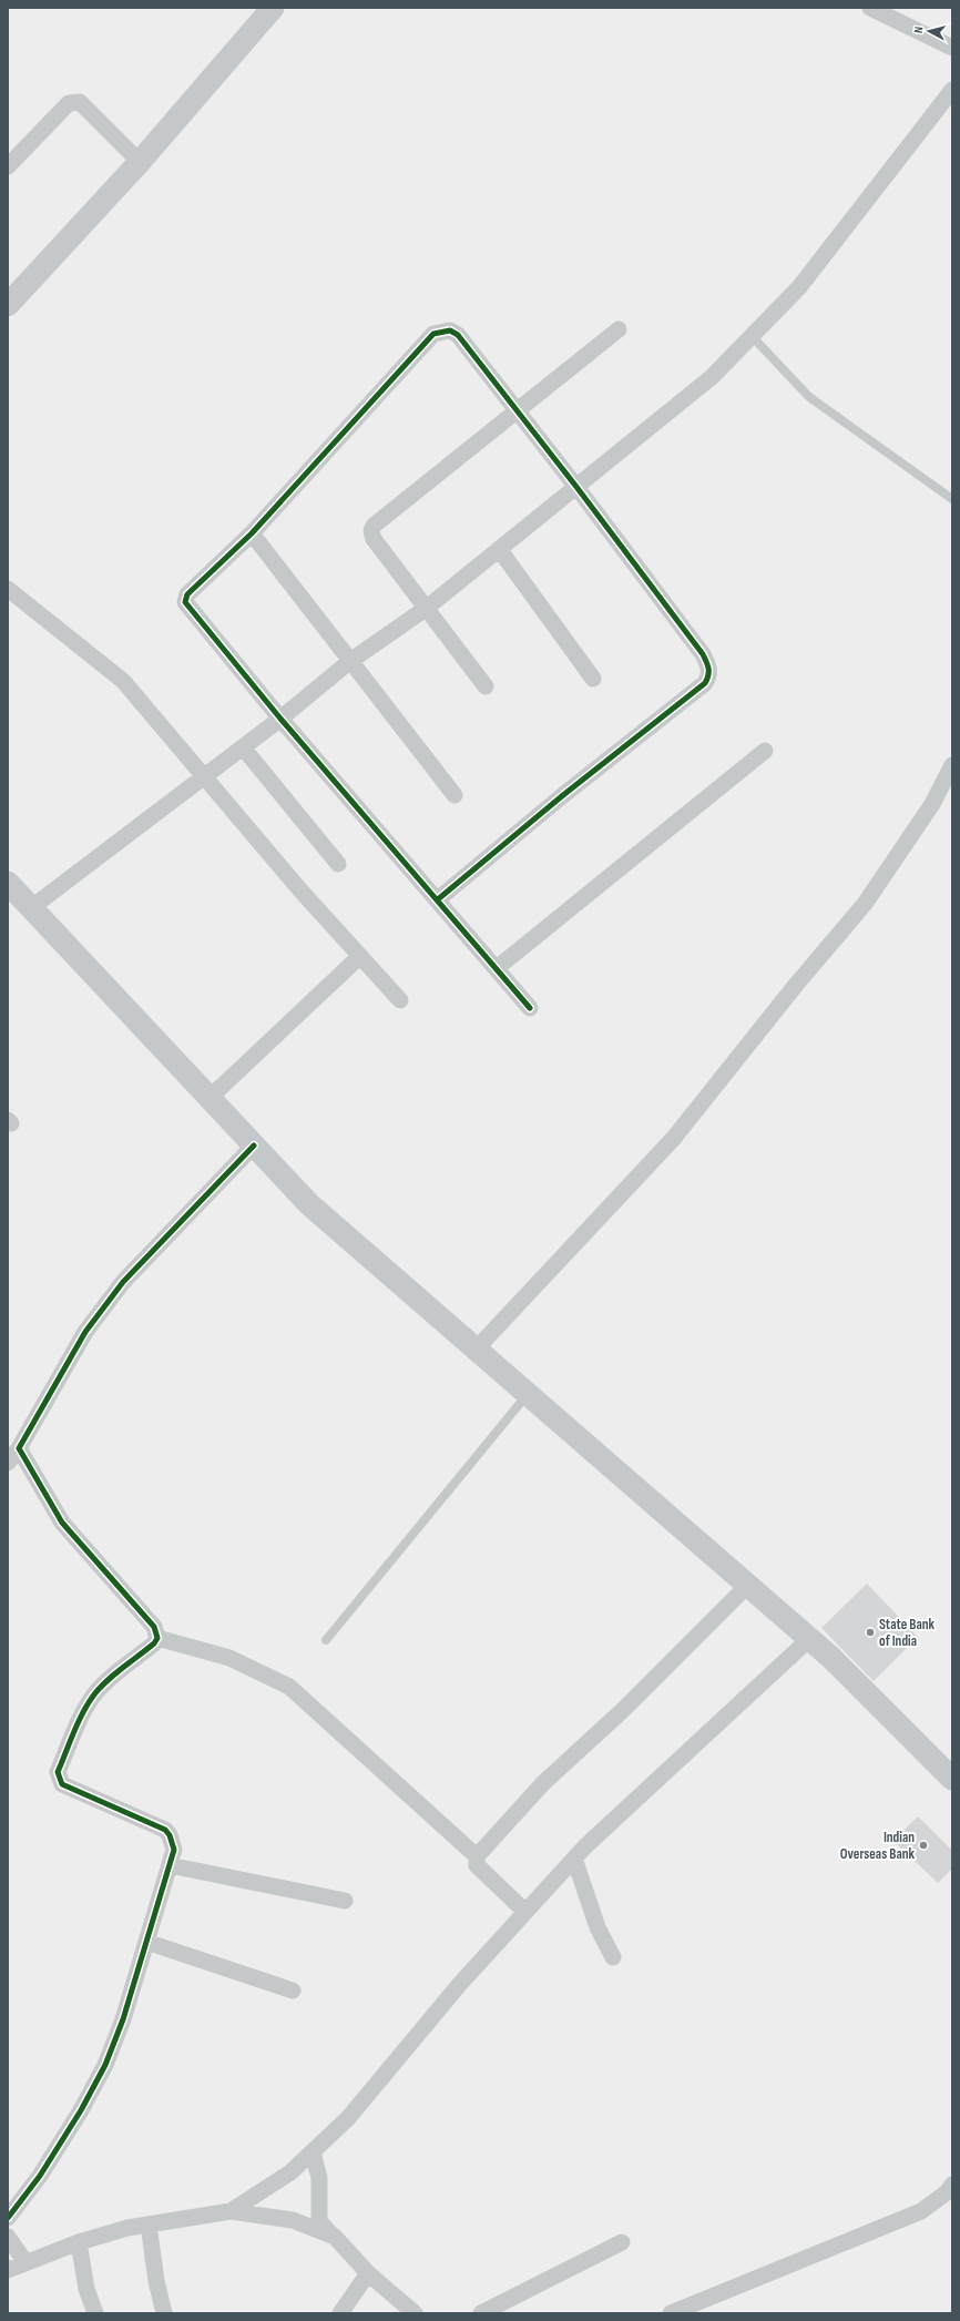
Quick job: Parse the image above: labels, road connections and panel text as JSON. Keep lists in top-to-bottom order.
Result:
{
  "places": ["State Bank of India", "Indian Overseas Bank"],
  "north": "left"
}
